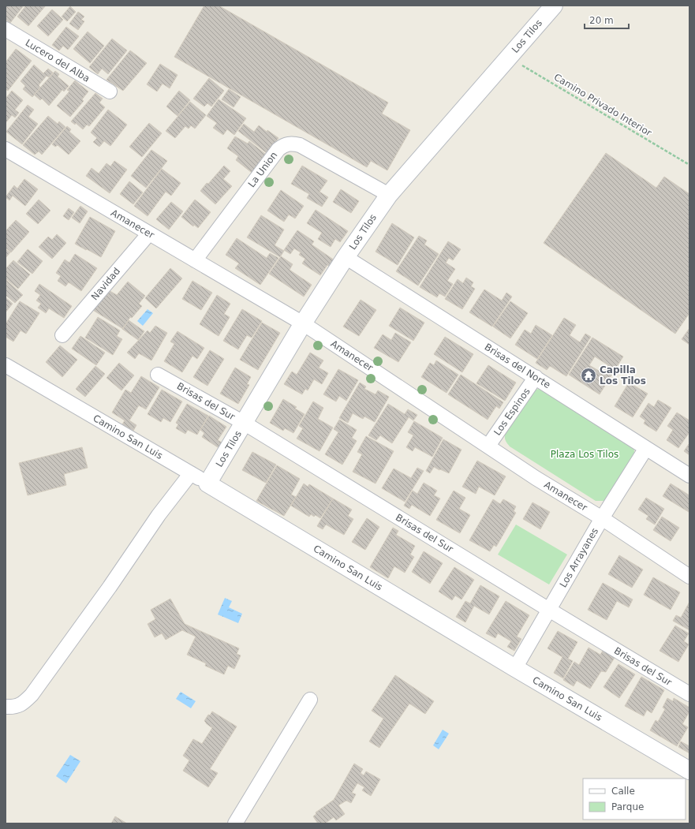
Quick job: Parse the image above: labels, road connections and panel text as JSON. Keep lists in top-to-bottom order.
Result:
{
  "streets": {
    "street": [
      "Los Tilos",
      "Lucero del Alba",
      "La Union",
      "Amanecer",
      "Navidad",
      "Brisas del Norte",
      "Brisas del Sur",
      "Los Espinos",
      "Camino San Luis",
      "Los Arrayanes"
    ],
    "path": ["Camino Privado Interior"]
  },
  "crossings": [
    ["Los Tilos", "Camino Privado Interior"],
    ["Los Tilos", "La Union"],
    ["Los Tilos", "Amanecer"],
    ["Los Tilos", "Brisas del Norte"],
    ["Los Tilos", "Brisas del Sur"],
    ["Los Tilos", "Camino San Luis"],
    ["La Union", "Amanecer"],
    ["Amanecer", "Navidad"],
    ["Amanecer", "Los Espinos"],
    ["Amanecer", "Los Arrayanes"],
    ["Brisas del Norte", "Los Espinos"],
    ["Brisas del Norte", "Los Arrayanes"],
    ["Brisas del Sur", "Los Arrayanes"],
    ["Camino San Luis", "Los Arrayanes"]
  ],
  "parks": ["Plaza Los Tilos"],
  "places": {
    "temple": ["Capilla Los Tilos"]
  },
  "legend": ["Calle", "Parque"],
  "scale_bar": "20 m"
}
